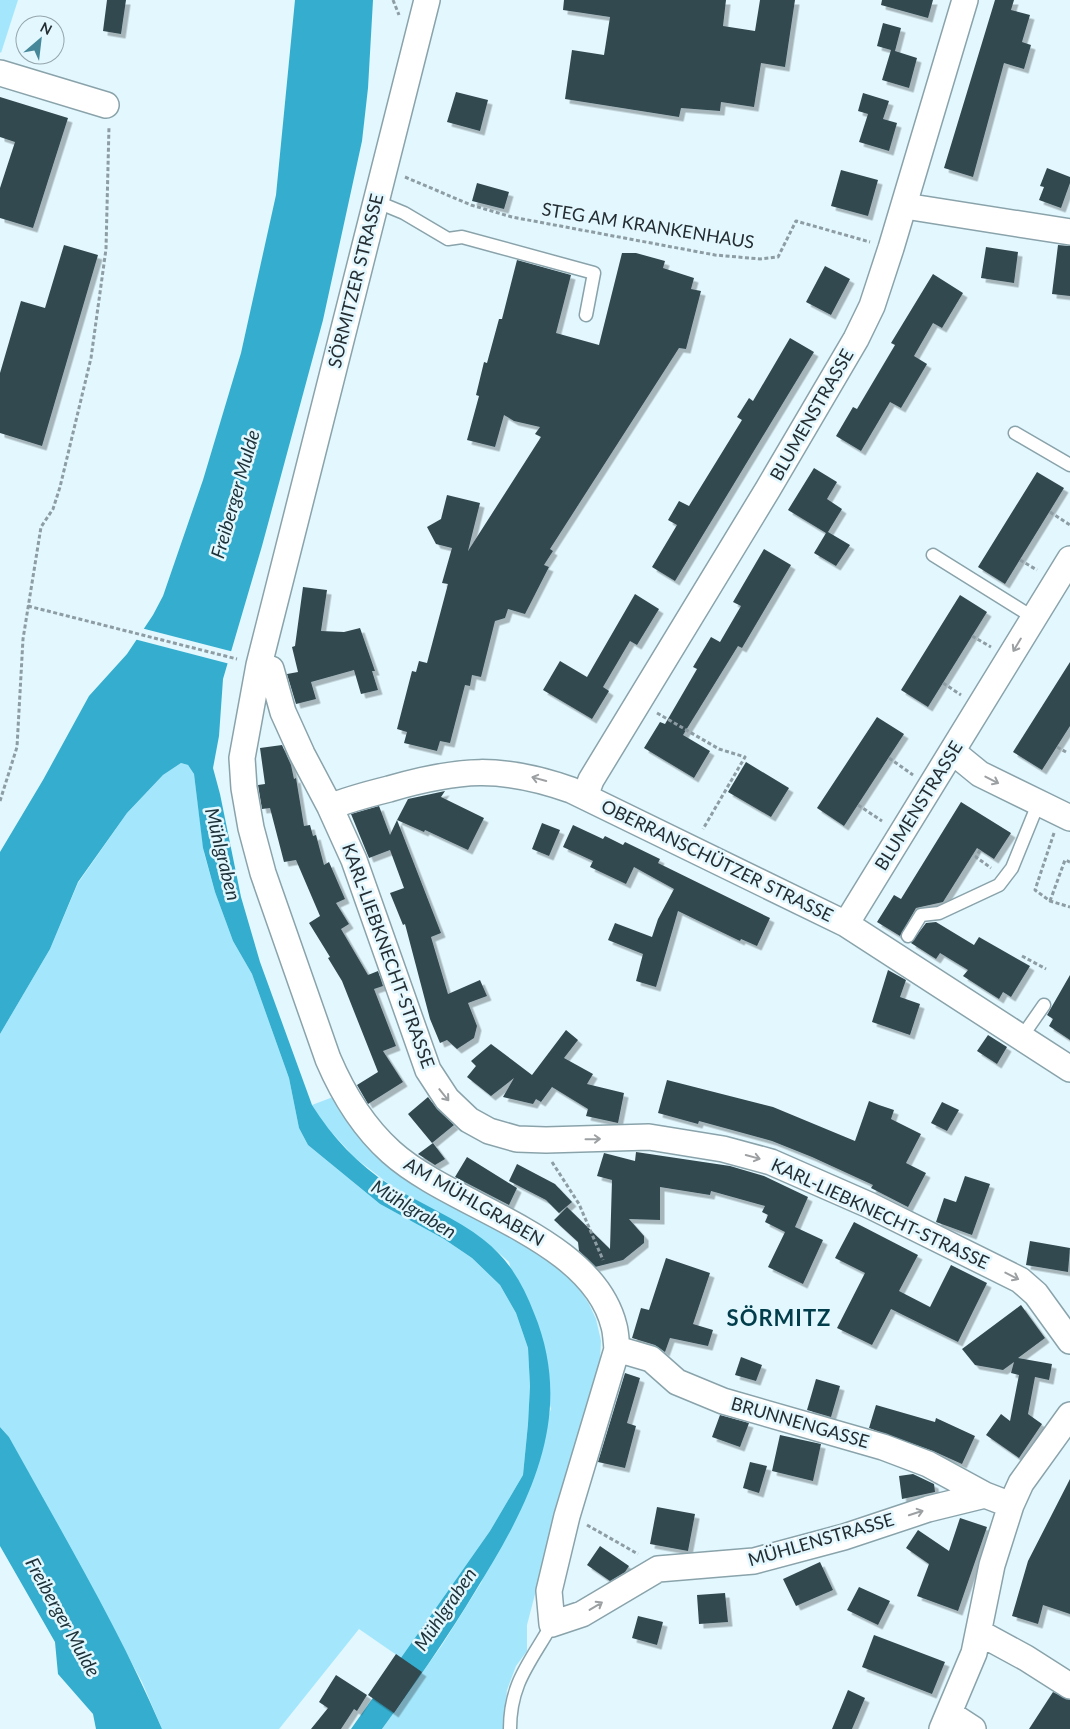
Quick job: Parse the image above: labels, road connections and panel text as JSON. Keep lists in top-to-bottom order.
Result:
{
  "streets": {
    "street": [
      "SÖRMITZER STRASSE",
      "BLUMENSTRASSE",
      "OBERRANSCHÜTZER STRASSE",
      "KARL-LIEBKNECHT-STRASSE",
      "AM MÜHLGRABEN",
      "BRUNNENGASSE",
      "MÜHLENSTRASSE"
    ],
    "path": ["STEG AM KRANKENHAUS"]
  },
  "crossings": [
    ["STEG AM KRANKENHAUS", "SÖRMITZER STRASSE"],
    ["STEG AM KRANKENHAUS", "BLUMENSTRASSE"],
    ["SÖRMITZER STRASSE", "KARL-LIEBKNECHT-STRASSE"],
    ["SÖRMITZER STRASSE", "AM MÜHLGRABEN"],
    ["BLUMENSTRASSE", "OBERRANSCHÜTZER STRASSE"],
    ["OBERRANSCHÜTZER STRASSE", "KARL-LIEBKNECHT-STRASSE"],
    ["KARL-LIEBKNECHT-STRASSE", "AM MÜHLGRABEN"],
    ["AM MÜHLGRABEN", "BRUNNENGASSE"],
    ["AM MÜHLGRABEN", "MÜHLENSTRASSE"],
    ["BRUNNENGASSE", "MÜHLENSTRASSE"]
  ],
  "one_way": ["KARL-LIEBKNECHT-STRASSE", "MÜHLENSTRASSE"],
  "districts": ["SÖRMITZ"],
  "water": ["Freiberger Mulde", "Mühlgraben"],
  "north": "top right"
}
